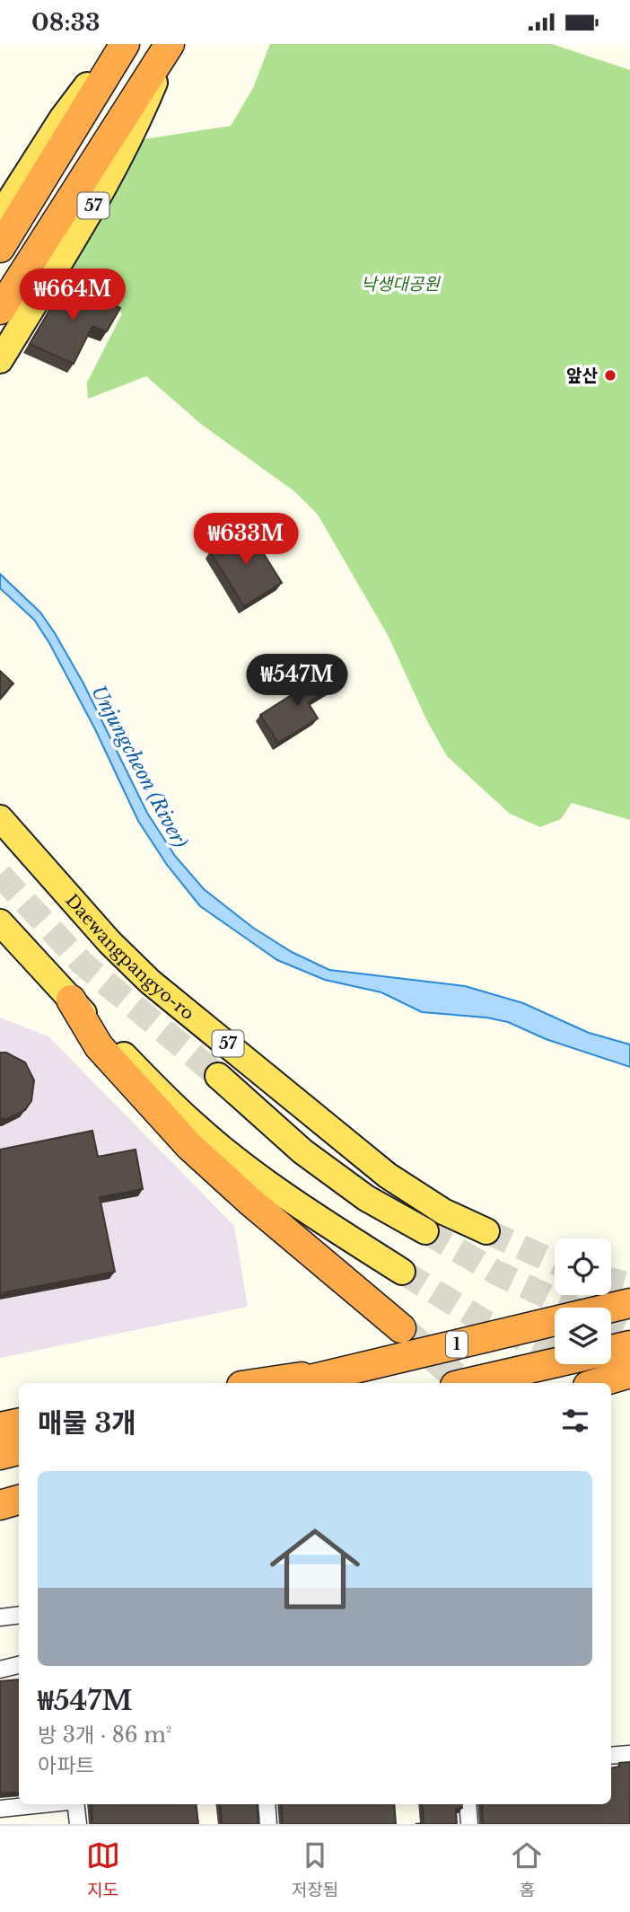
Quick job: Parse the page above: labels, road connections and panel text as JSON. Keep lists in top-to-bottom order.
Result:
{
  "streets": {
    "highway": ["1"],
    "main road": ["57", "Daewangpangyo-ro"]
  },
  "water": ["Unjungcheon (River)"],
  "parks": ["낙생대공원"],
  "places": ["앞산"],
  "page": {
    "status": "08:33",
    "price": ["₩664M", "₩633M", "₩547M"],
    "heading": "매물 3개",
    "list": [
      {
        "name": "₩547M",
        "note": "방 3개 · 86 m² · 아파트"
      }
    ],
    "tabs": ["지도", "저장됨", "홈"]
  }
}
